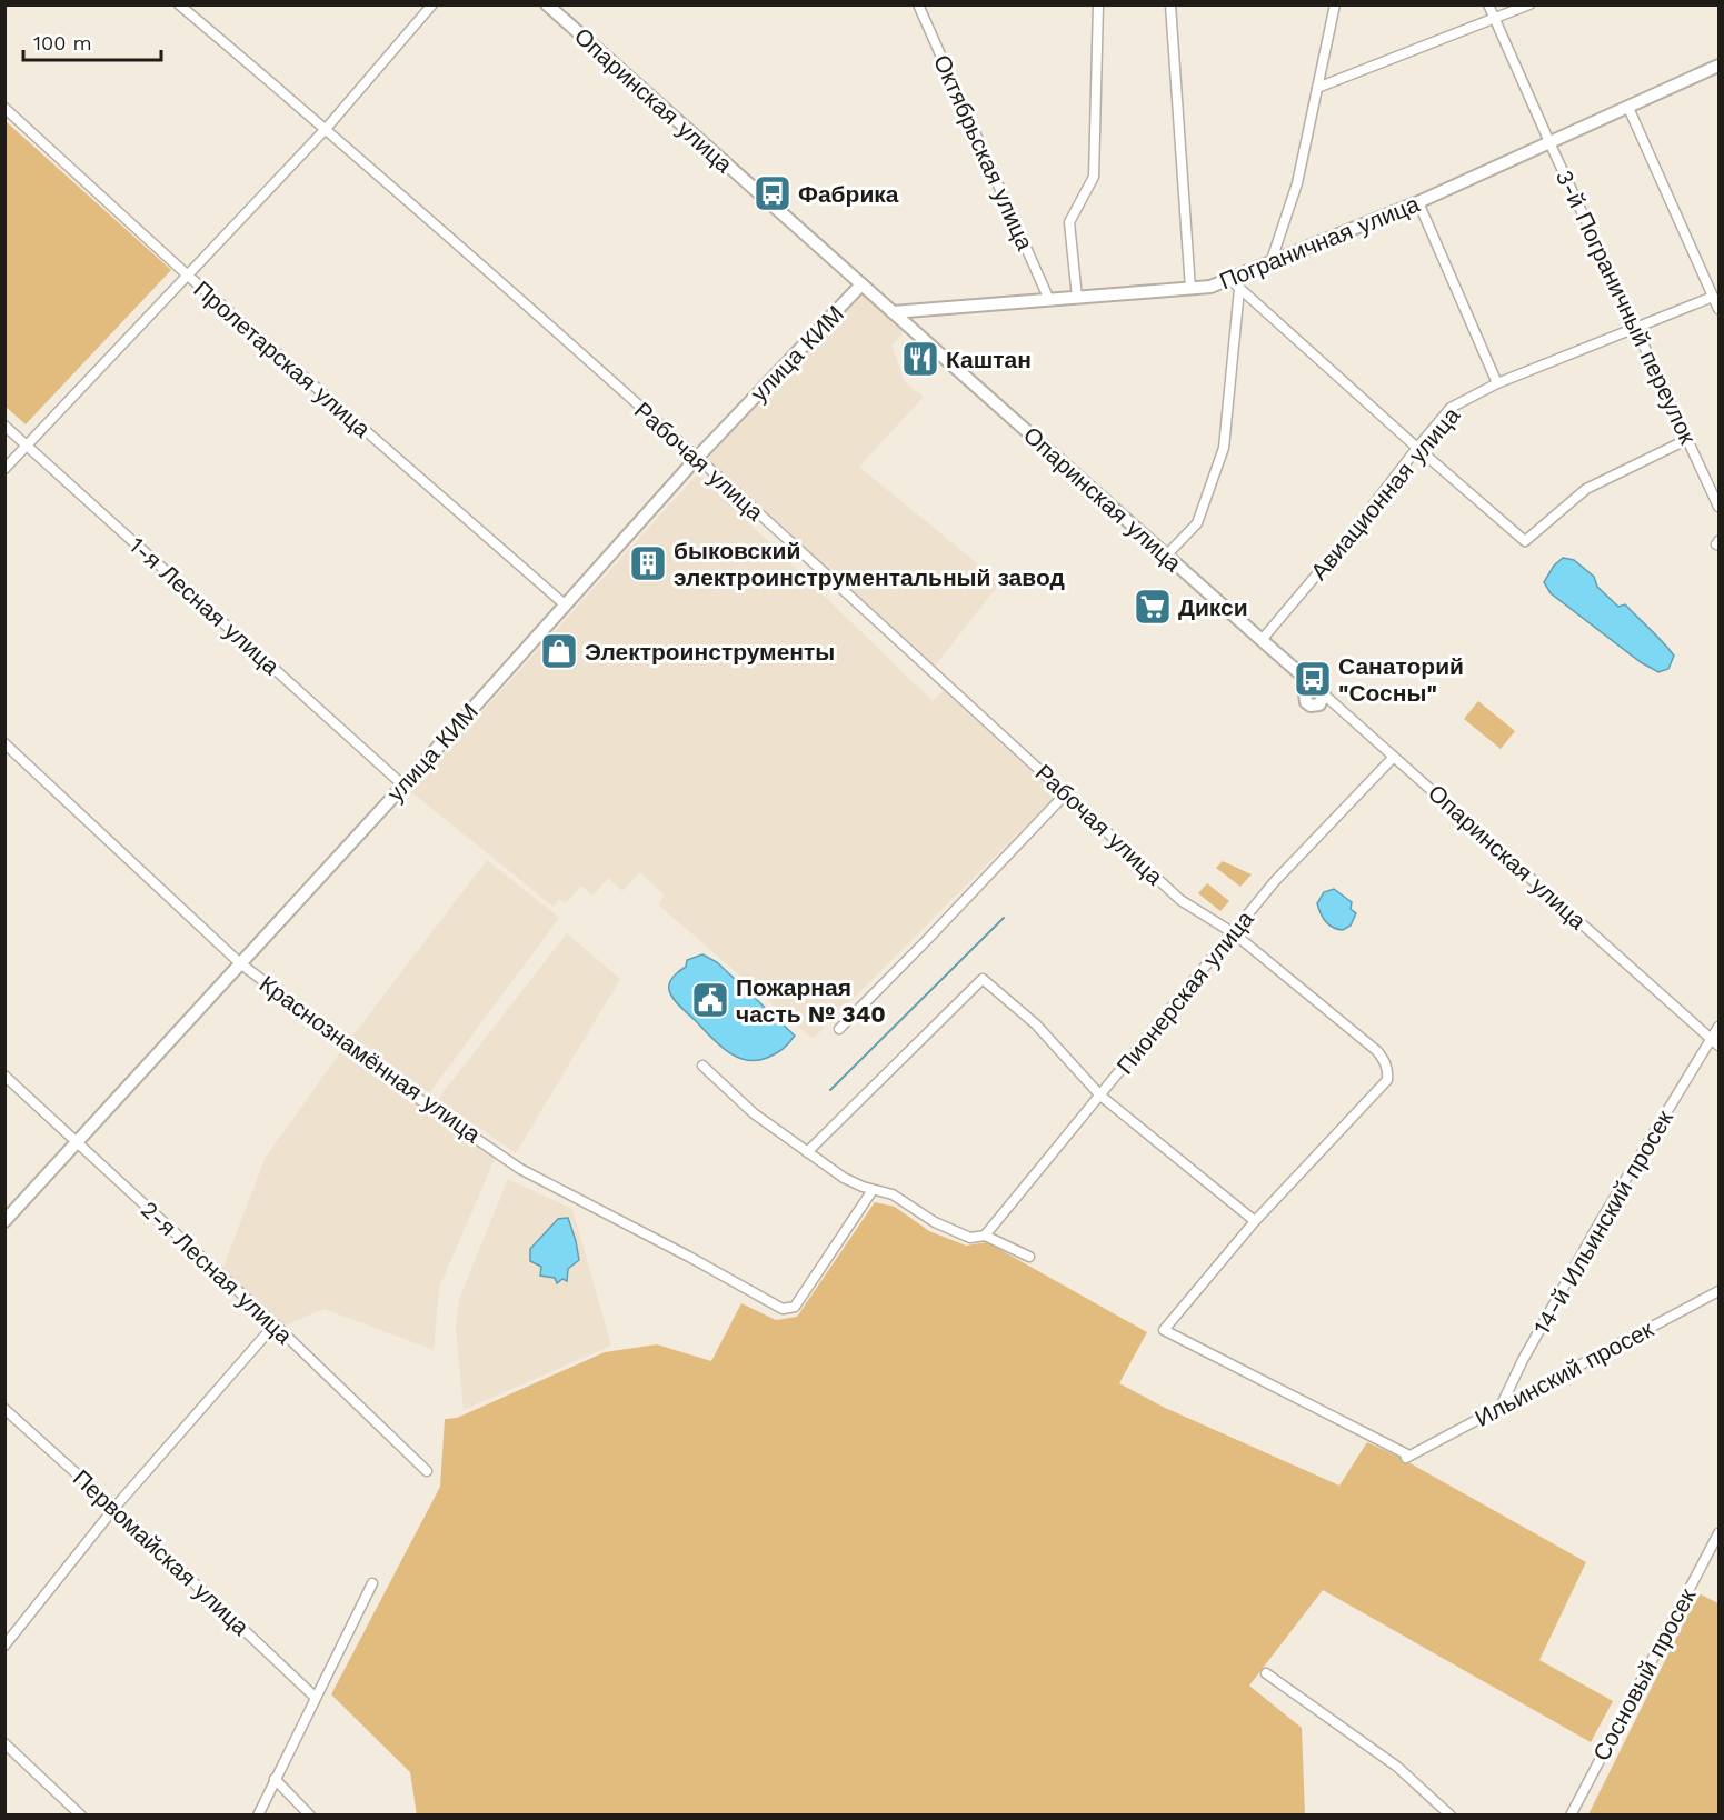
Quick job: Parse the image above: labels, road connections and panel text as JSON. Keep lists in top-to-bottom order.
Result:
{
  "streets": {
    "main road": ["Опаринская улица", "Пограничная улица", "улица КИМ"],
    "street": [
      "Октябрьская улица",
      "3-й Пограничный переулок",
      "Пролетарская улица",
      "Рабочая улица",
      "Авиационная улица",
      "1-я Лесная улица",
      "Пионерская улица",
      "Краснознамённая улица",
      "14-й Ильинский просек",
      "2-я Лесная улица",
      "Ильинский просек",
      "Первомайская улица",
      "Сосновый просек"
    ]
  },
  "crossings": [
    ["Опаринская улица", "Пограничная улица"],
    ["Опаринская улица", "улица КИМ"],
    ["Опаринская улица", "Авиационная улица"],
    ["Опаринская улица", "Пионерская улица"],
    ["Опаринская улица", "14-й Ильинский просек"],
    ["Октябрьская улица", "Пограничная улица"],
    ["Пограничная улица", "3-й Пограничный переулок"],
    ["3-й Пограничный переулок", "Авиационная улица"],
    ["улица КИМ", "Пролетарская улица"],
    ["улица КИМ", "Рабочая улица"],
    ["улица КИМ", "1-я Лесная улица"],
    ["улица КИМ", "Краснознамённая улица"],
    ["улица КИМ", "2-я Лесная улица"],
    ["Рабочая улица", "Пионерская улица"],
    ["Рабочая улица", "Ильинский просек"],
    ["14-й Ильинский просек", "Ильинский просек"]
  ],
  "places": {
    "bus stop": ["Фабрика", "Санаторий \"Сосны\""],
    "restaurant": ["Каштан"],
    "building": ["быковский электроинструментальный завод"],
    "supermarket": ["Дикси"],
    "shop": ["Электроинструменты"],
    "public building": ["Пожарная часть № 340"]
  },
  "scale_bar": "100 m"
}
